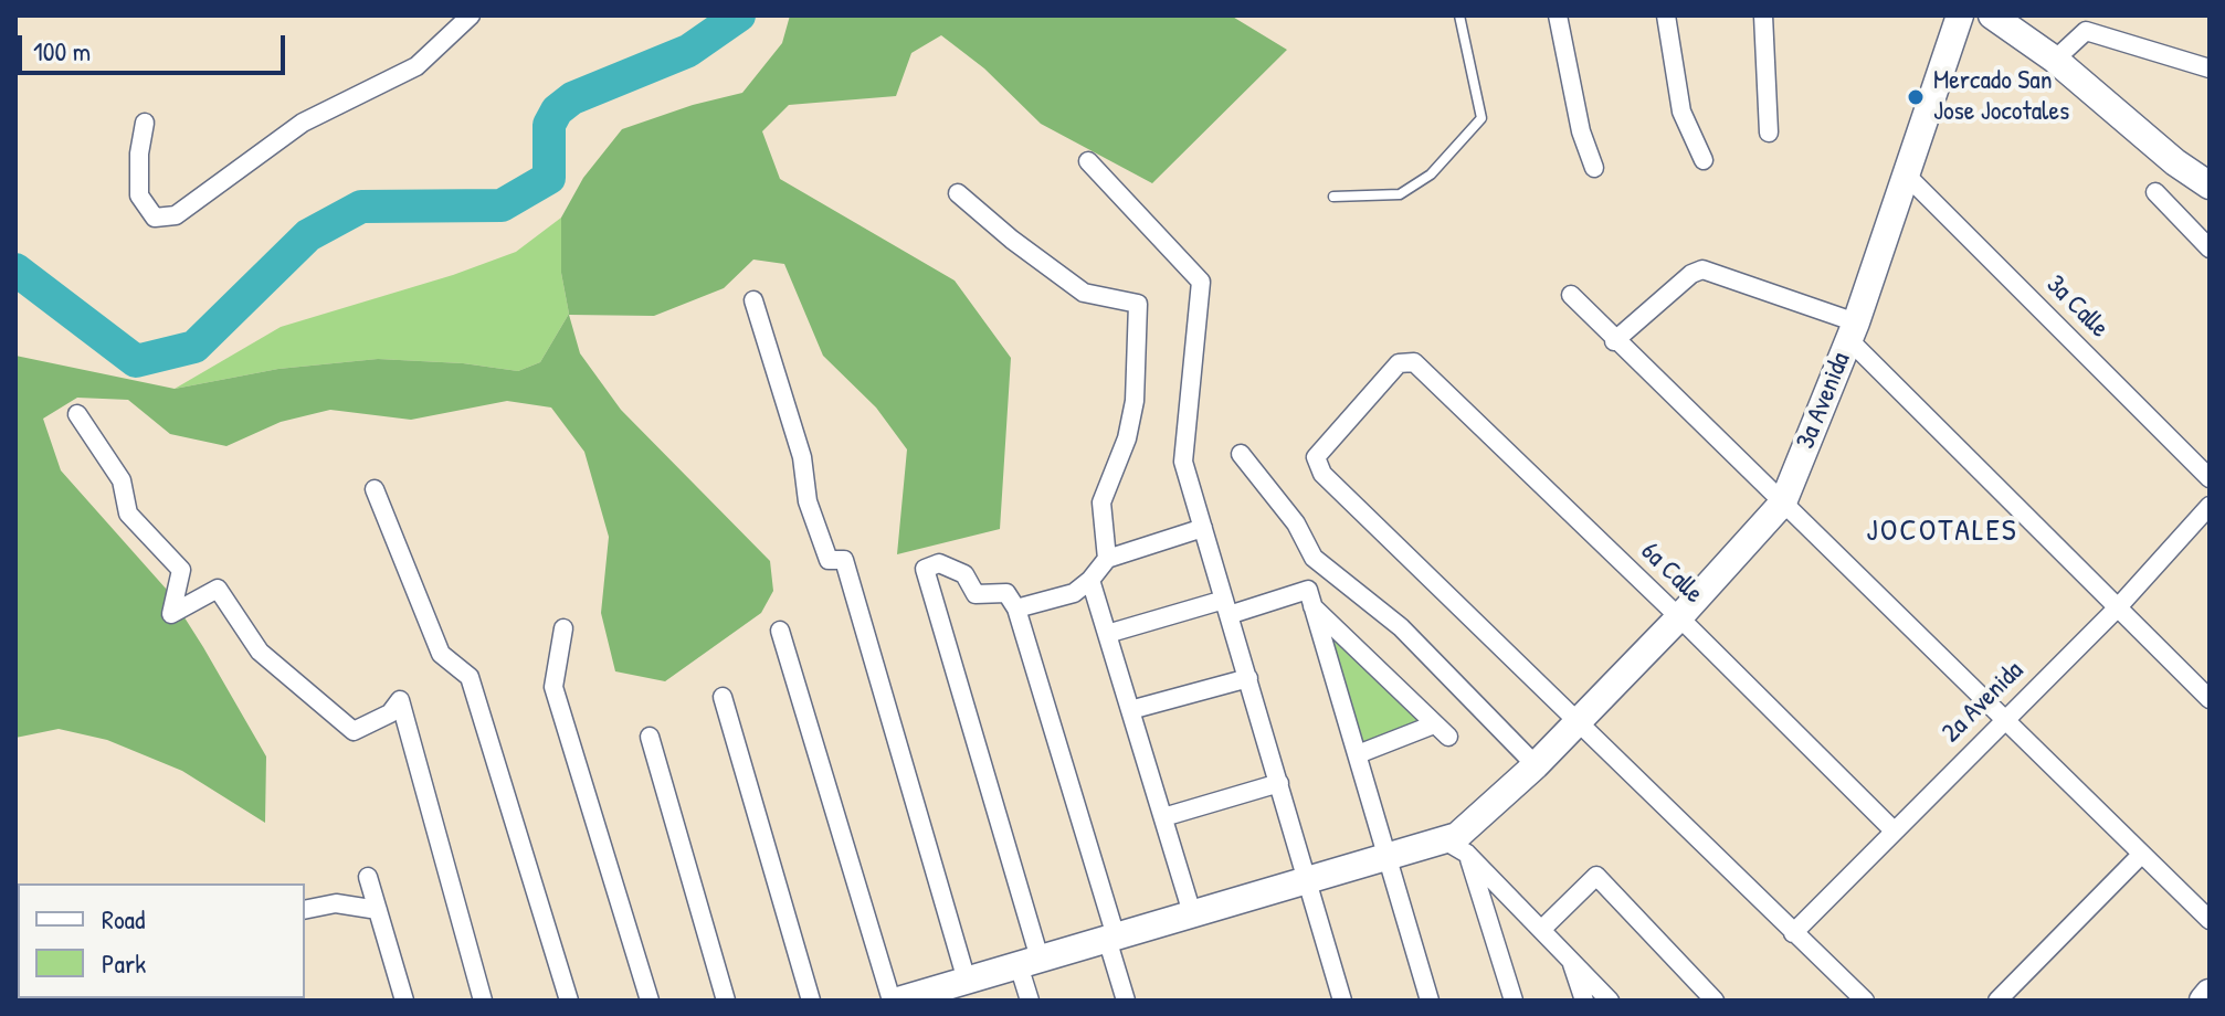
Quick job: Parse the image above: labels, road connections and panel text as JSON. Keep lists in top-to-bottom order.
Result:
{
  "streets": {
    "street": [
      "3a Calle",
      "3a Avenida",
      "6a Calle",
      "2a Avenida"
    ]
  },
  "crossings": [
    ["3a Calle", "3a Avenida"],
    ["3a Avenida", "6a Calle"],
    ["6a Calle", "2a Avenida"]
  ],
  "districts": ["JOCOTALES"],
  "places": ["Mercado San Jose Jocotales"],
  "legend": ["Road", "Park"],
  "scale_bar": "100 m"
}
